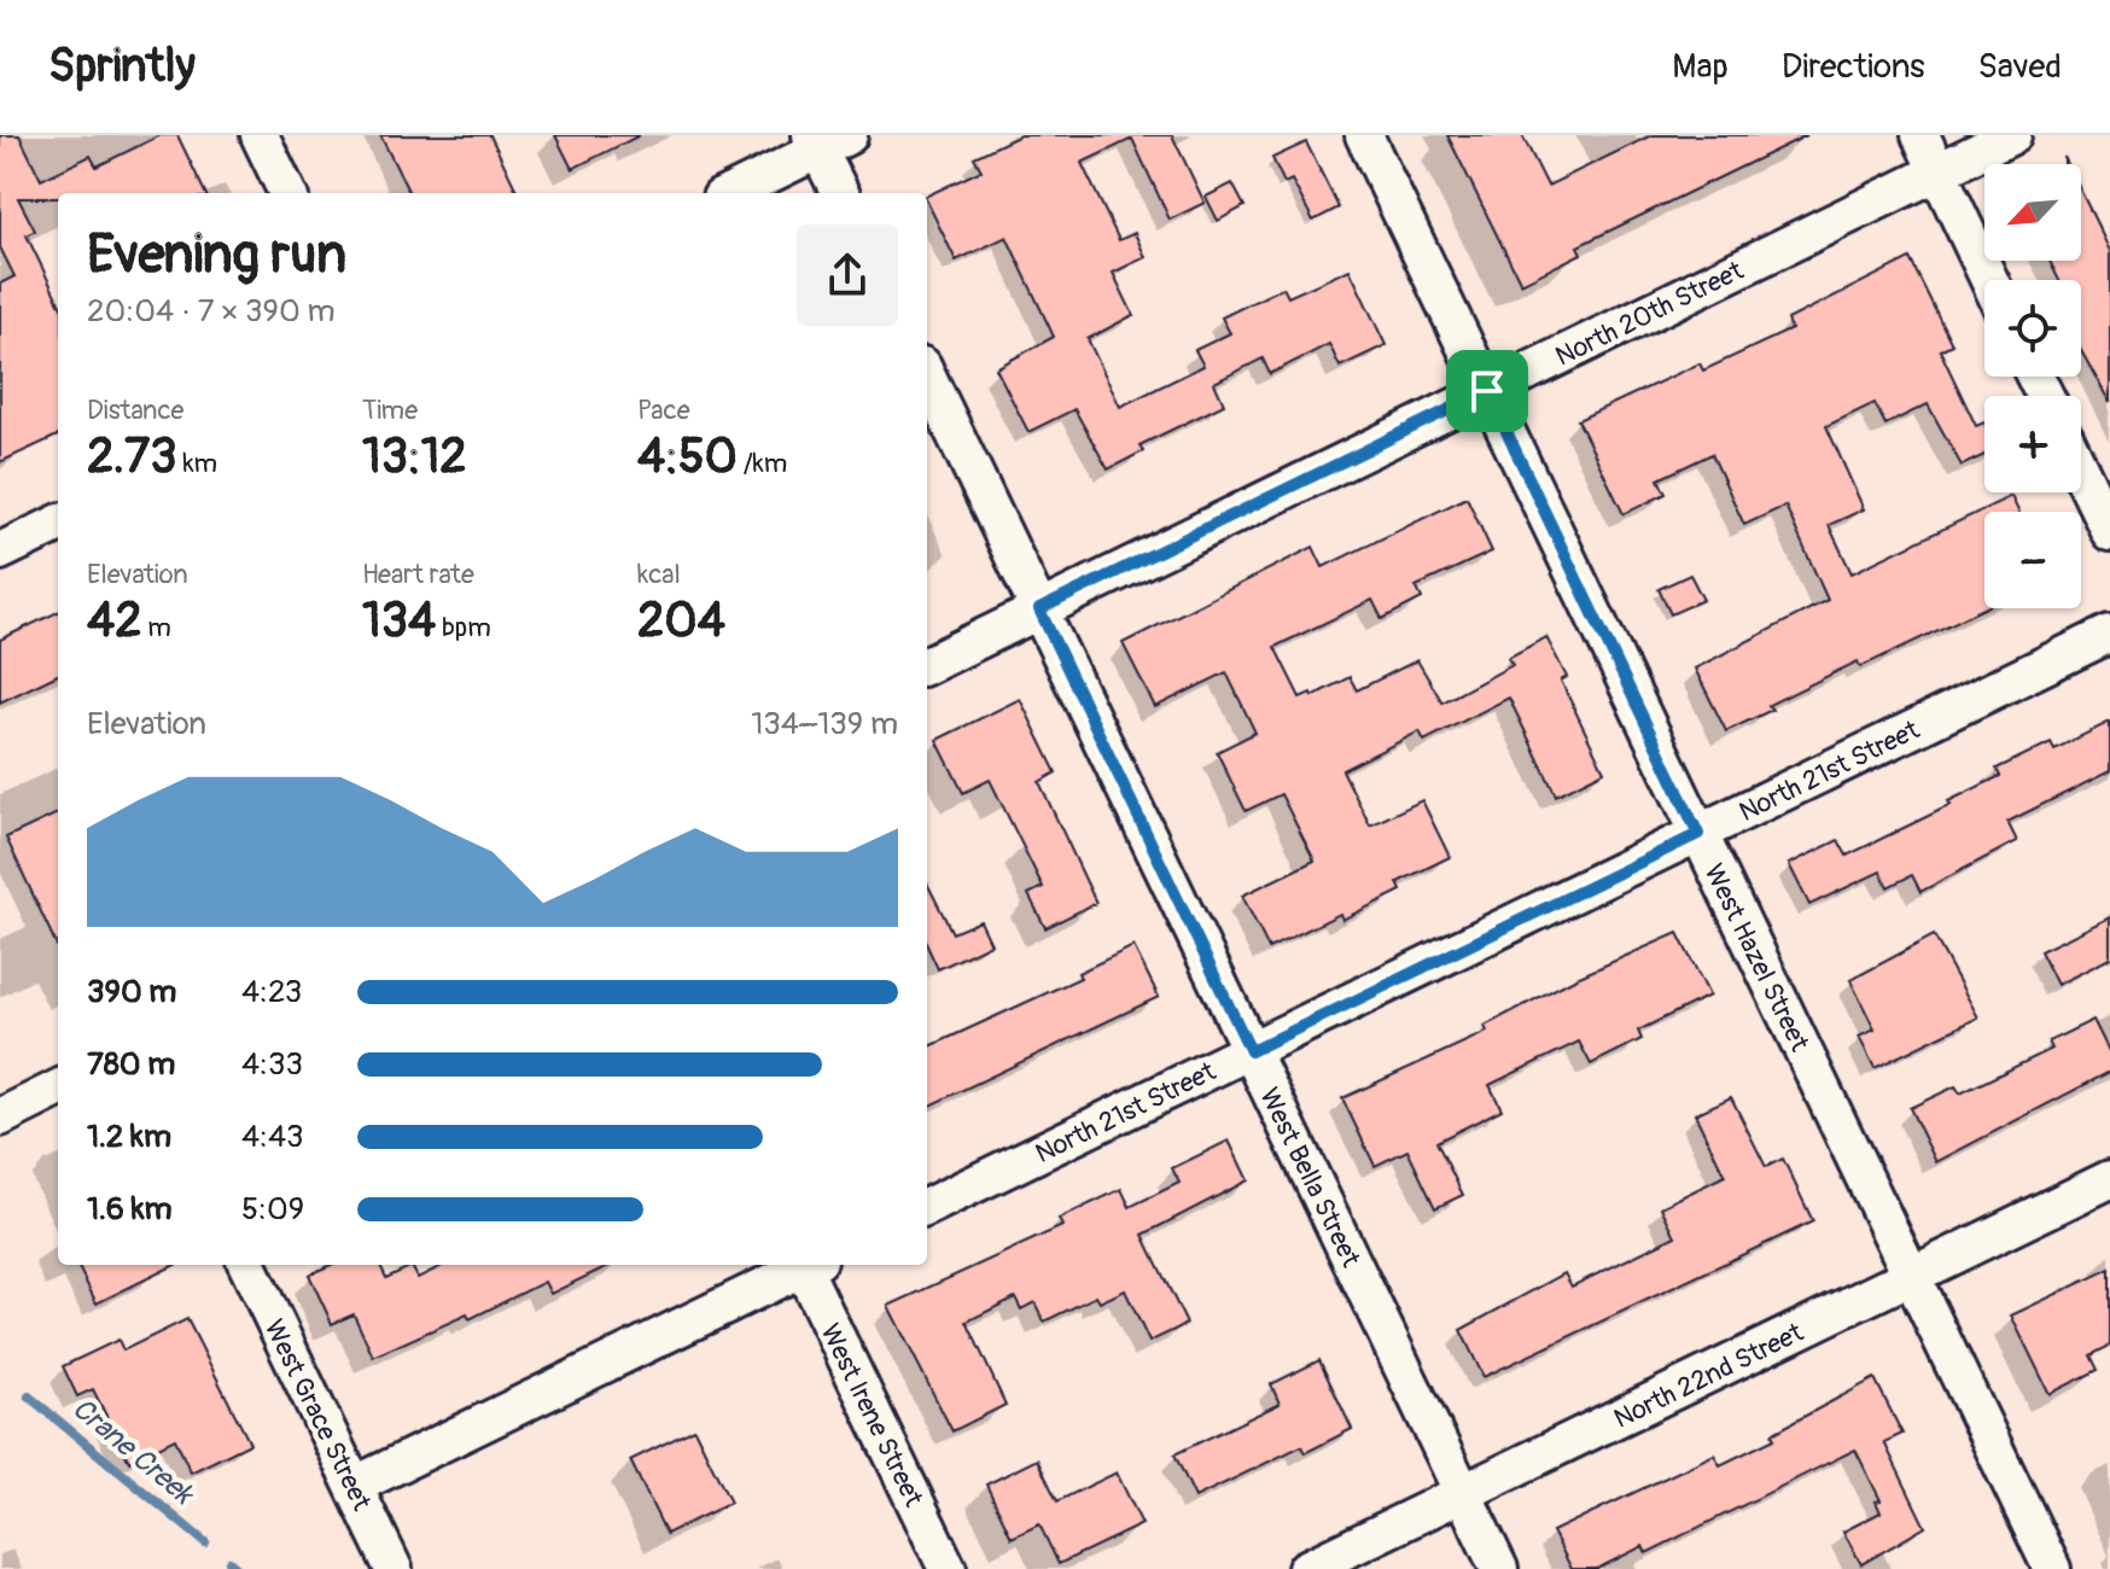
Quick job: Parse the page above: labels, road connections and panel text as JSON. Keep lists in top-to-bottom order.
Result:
{
  "streets": {
    "street": [
      "North 20th Street",
      "North 21st Street",
      "West Hazel Street",
      "West Bella Street",
      "North 22nd Street",
      "West Grace Street",
      "West Irene Street"
    ]
  },
  "crossings": [
    ["North 20th Street", "West Hazel Street"],
    ["North 20th Street", "West Bella Street"],
    ["North 21st Street", "West Hazel Street"],
    ["North 21st Street", "West Bella Street"],
    ["West Hazel Street", "North 22nd Street"],
    ["West Bella Street", "North 22nd Street"]
  ],
  "water": ["Crane Creek"],
  "north": "bottom left",
  "page": {
    "header": "Sprintly",
    "nav": ["Map", "Directions", "Saved"],
    "map_buttons": ["+", "−"],
    "heading": ["Evening run", "20:04 · 7 × 390 m"],
    "stats": [
      ["Distance", "2.73 km"],
      ["Time", "13:12"],
      ["Pace", "4:50 /km"],
      ["Elevation", "42 m"],
      ["Heart rate", "134 bpm"],
      ["kcal", "204"]
    ],
    "chart": ["Elevation", "134–139 m"],
    "list": [
      {
        "name": "390 m",
        "note": "4:23"
      },
      {
        "name": "780 m",
        "note": "4:33"
      },
      {
        "name": "1.2 km",
        "note": "4:43"
      },
      {
        "name": "1.6 km",
        "note": "5:09"
      }
    ]
  }
}
